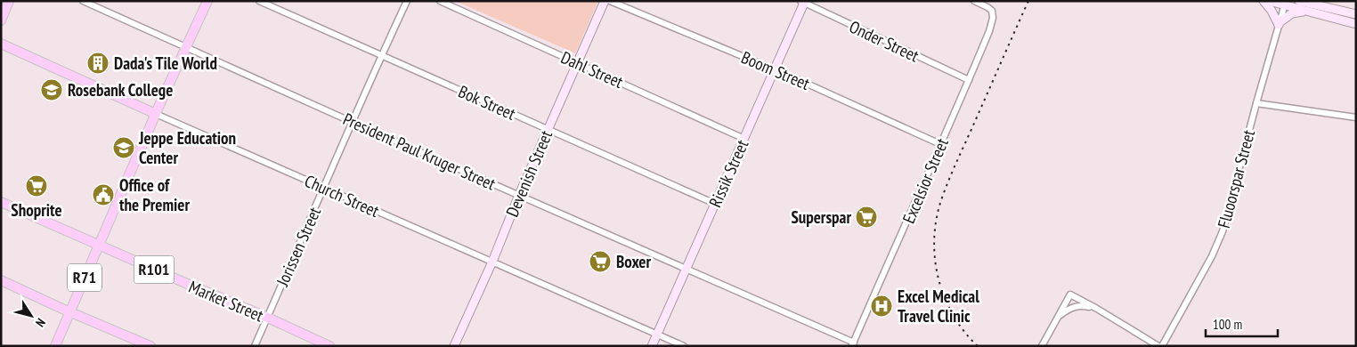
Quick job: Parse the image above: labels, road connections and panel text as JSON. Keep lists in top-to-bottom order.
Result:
{
  "streets": {
    "main road": [
      "Devenish Street",
      "Rissik Street",
      "Church Street",
      "R101",
      "R71",
      "Market Street"
    ],
    "street": [
      "Onder Street",
      "Dahl Street",
      "Boom Street",
      "Bok Street",
      "President Paul Kruger Street",
      "Fluoorspar Street",
      "Excelsior Street",
      "Jorissen Street"
    ]
  },
  "crossings": [
    ["Onder Street", "Rissik Street"],
    ["Onder Street", "Excelsior Street"],
    ["Dahl Street", "Devenish Street"],
    ["Dahl Street", "Rissik Street"],
    ["Boom Street", "Rissik Street"],
    ["Boom Street", "Excelsior Street"],
    ["Bok Street", "Devenish Street"],
    ["Bok Street", "Rissik Street"],
    ["Bok Street", "Jorissen Street"],
    ["President Paul Kruger Street", "Devenish Street"],
    ["President Paul Kruger Street", "Rissik Street"],
    ["President Paul Kruger Street", "Excelsior Street"],
    ["President Paul Kruger Street", "Jorissen Street"],
    ["Devenish Street", "Church Street"],
    ["Rissik Street", "Church Street"],
    ["Church Street", "Jorissen Street"],
    ["Jorissen Street", "Market Street"],
    ["R71", "Market Street"]
  ],
  "places": {
    "building": ["Dada's Tile World"],
    "school or university": ["Rosebank College", "Jeppe Education Center"],
    "supermarket": ["Shoprite", "Superspar", "Boxer"],
    "public building": ["Office of the Premier"],
    "hospital": ["Excel Medical Travel Clinic"]
  },
  "scale_bar": "100 m",
  "north": "bottom right"
}
